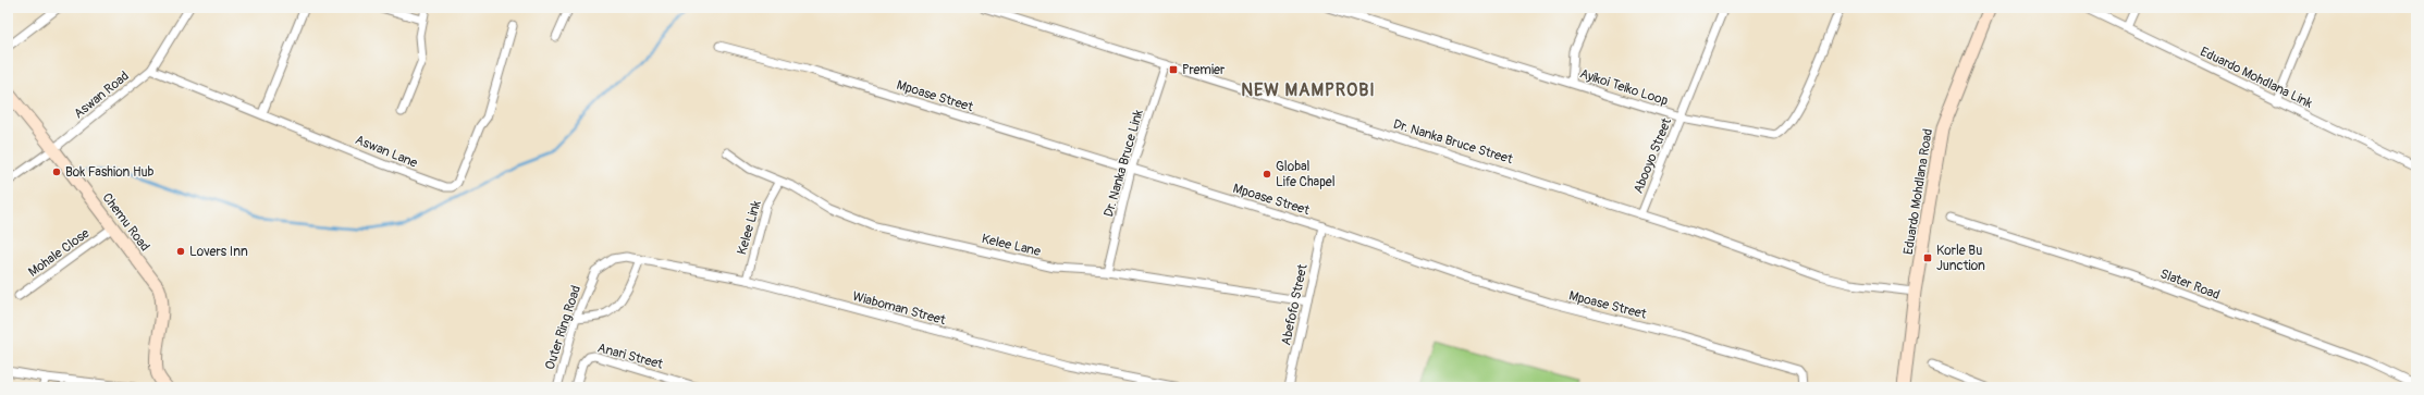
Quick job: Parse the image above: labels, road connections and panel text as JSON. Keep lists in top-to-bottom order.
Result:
{
  "streets": {
    "main road": ["Eduardo Mohdlana Road", "Chemu Road"],
    "street": [
      "Eduardo Mohdlana Link",
      "Ayikoi Teiko Loop",
      "Aswan Road",
      "Mpoase Street",
      "Dr. Nanka Bruce Street",
      "Aswan Lane",
      "Abooyo Street",
      "Dr. Nanka Bruce Link",
      "Kelee Link",
      "Kelee Lane",
      "Mohale Close",
      "Slater Road",
      "Abefofo Street",
      "Wiaboman Street",
      "Outer Ring Road",
      "Anari Street"
    ]
  },
  "crossings": [
    ["Ayikoi Teiko Loop", "Abooyo Street"],
    ["Aswan Road", "Aswan Lane"],
    ["Aswan Road", "Chemu Road"],
    ["Mpoase Street", "Dr. Nanka Bruce Link"],
    ["Mpoase Street", "Abefofo Street"],
    ["Dr. Nanka Bruce Street", "Abooyo Street"],
    ["Dr. Nanka Bruce Street", "Dr. Nanka Bruce Link"],
    ["Dr. Nanka Bruce Street", "Eduardo Mohdlana Road"],
    ["Dr. Nanka Bruce Link", "Kelee Lane"],
    ["Chemu Road", "Mohale Close"],
    ["Kelee Link", "Kelee Lane"],
    ["Kelee Link", "Wiaboman Street"],
    ["Kelee Lane", "Abefofo Street"],
    ["Wiaboman Street", "Outer Ring Road"]
  ],
  "districts": ["NEW MAMPROBI"],
  "places": {
    "transit": ["Premier", "Korle Bu Junction"],
    "other": ["Bok Fashion Hub", "Global Life Chapel", "Lovers Inn"]
  }
}
